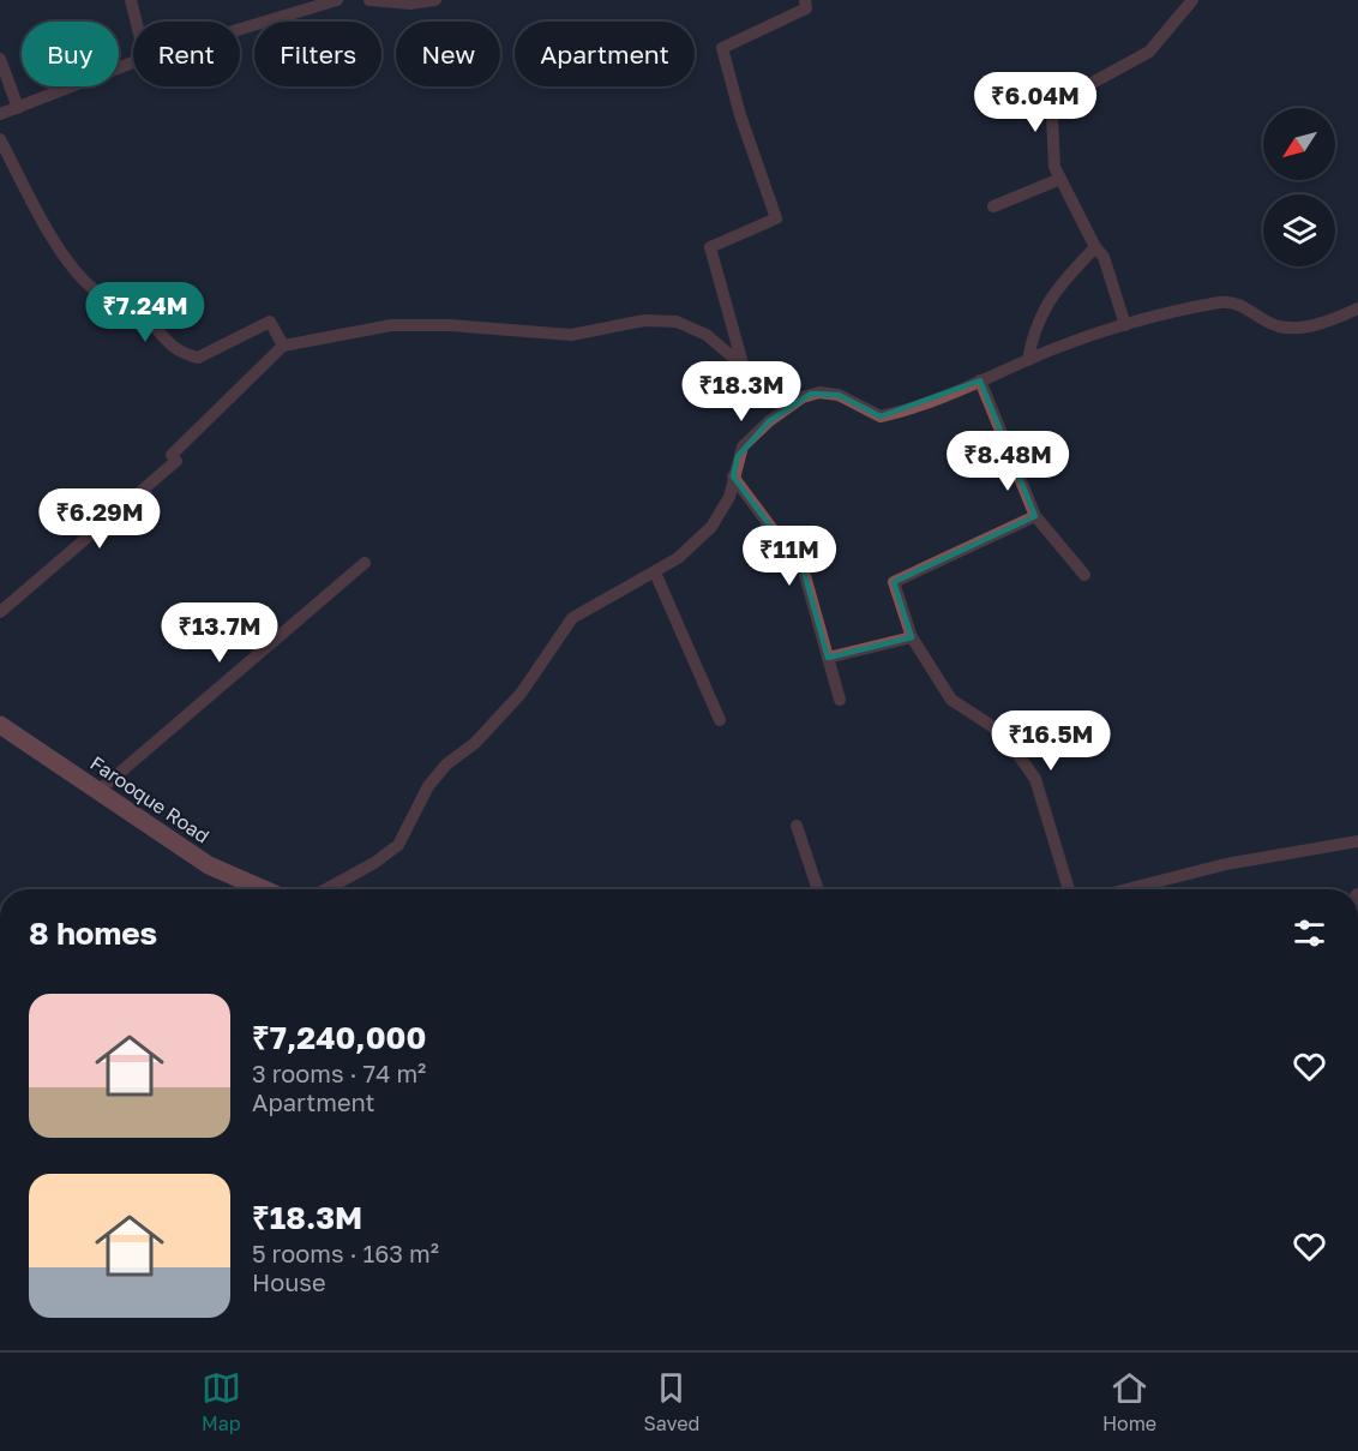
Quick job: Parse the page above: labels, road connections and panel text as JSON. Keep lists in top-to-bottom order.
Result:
{
  "streets": {
    "main road": ["Farooque Road"]
  },
  "north": "bottom left",
  "page": {
    "chip": [
      "Buy",
      "Rent",
      "Filters",
      "New",
      "Apartment"
    ],
    "price": [
      "₹6.04M",
      "₹7.24M",
      "₹18.3M",
      "₹8.48M",
      "₹6.29M",
      "₹11M",
      "₹13.7M",
      "₹16.5M"
    ],
    "heading": "8 homes",
    "list": [
      {
        "name": "₹7,240,000",
        "note": "3 rooms · 74 m² · Apartment"
      },
      {
        "name": "₹18.3M",
        "note": "5 rooms · 163 m² · House"
      }
    ],
    "tabs": ["Map", "Saved", "Home"]
  }
}
